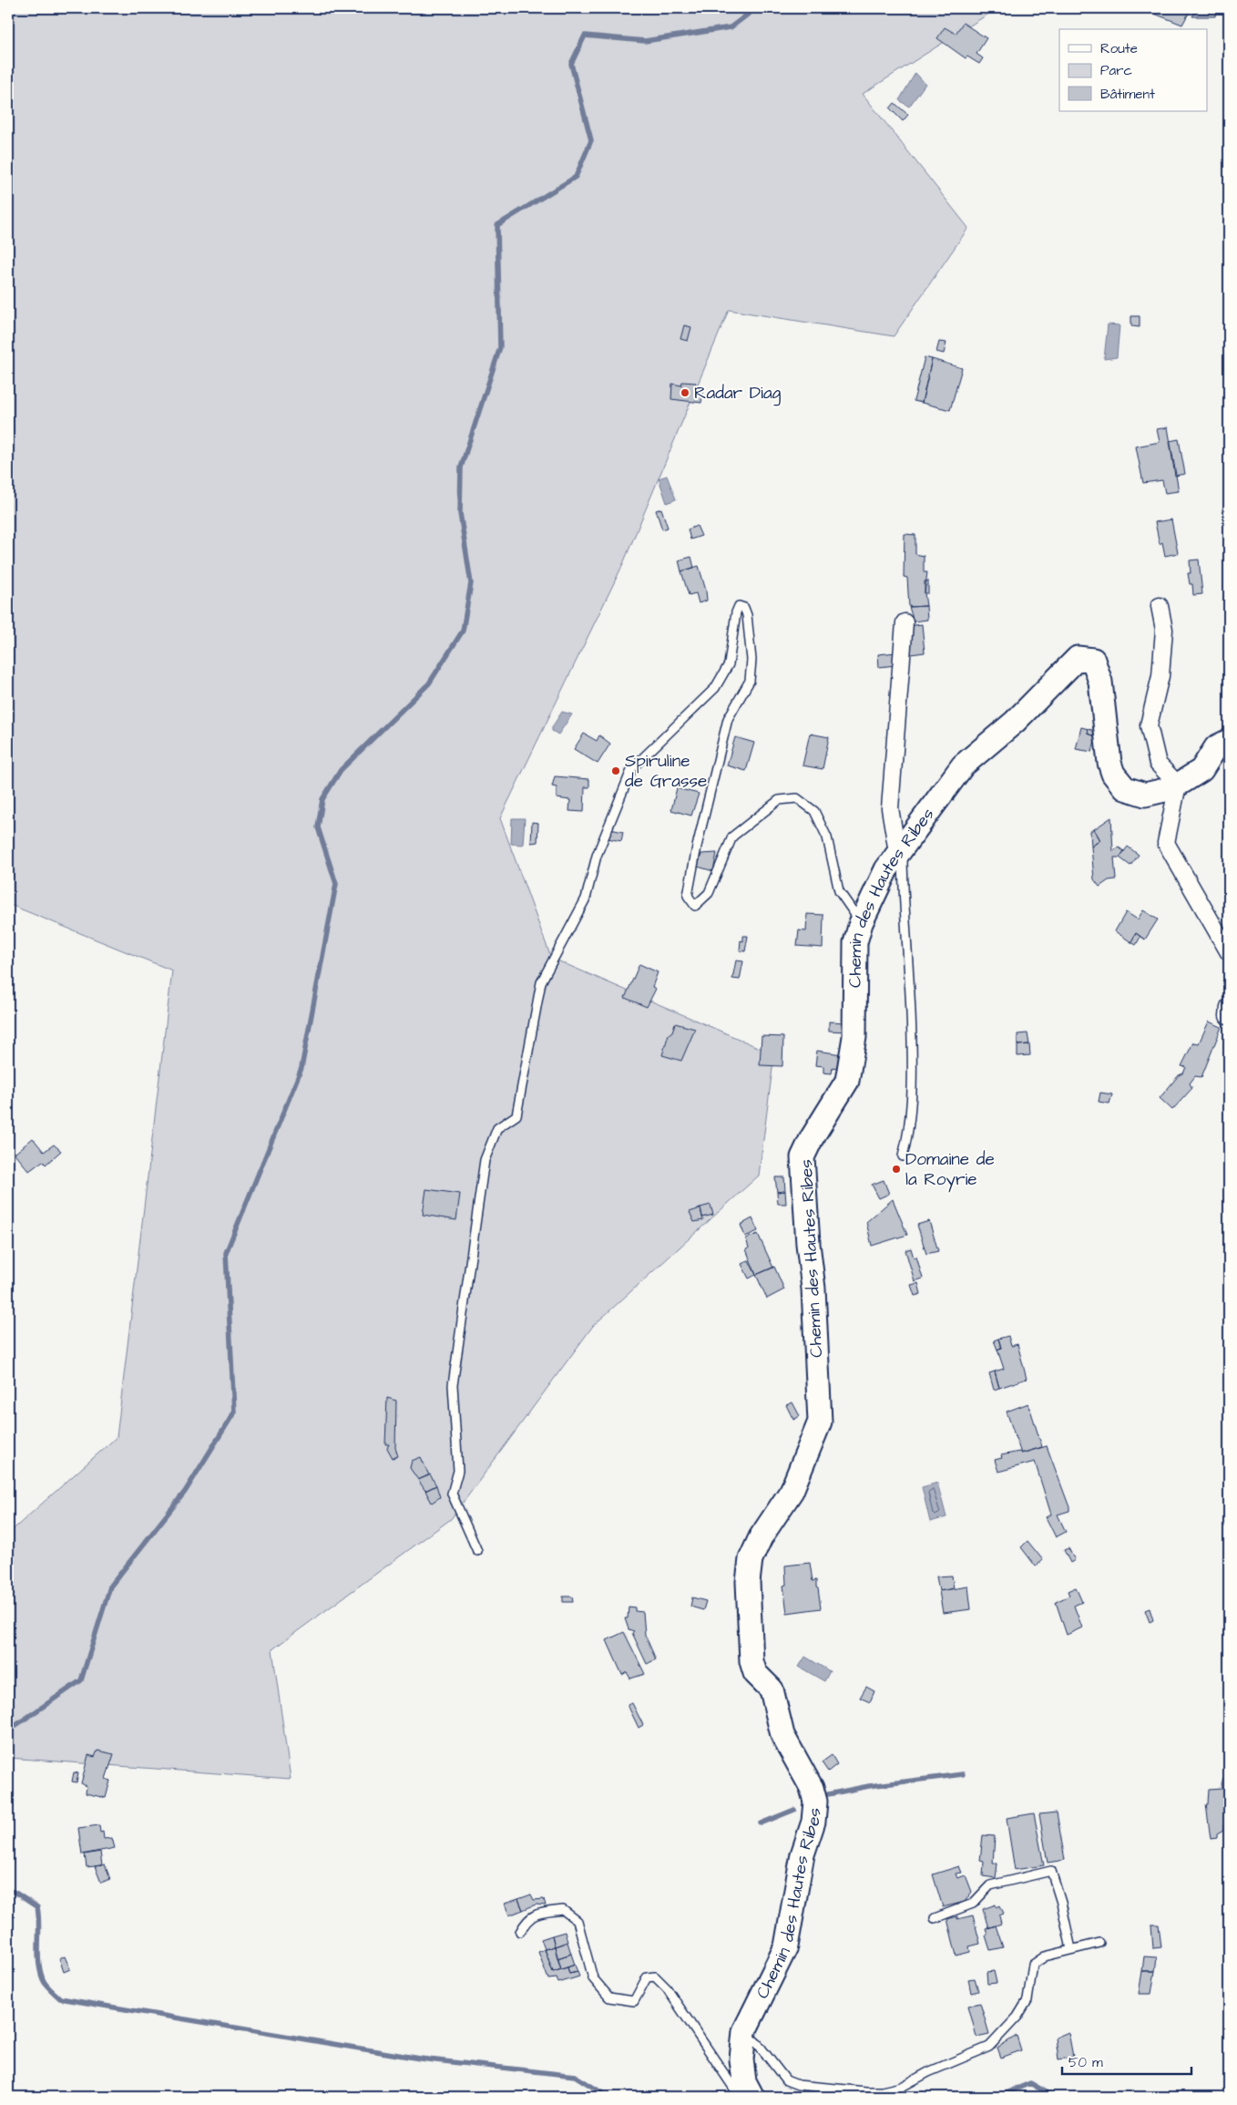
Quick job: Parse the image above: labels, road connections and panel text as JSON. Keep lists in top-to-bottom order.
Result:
{
  "streets": {
    "street": ["Chemin des Hautes Ribes"]
  },
  "places": ["Radar Diag", "Spiruline de Grasse", "Domaine de la Royrie"],
  "legend": ["Route", "Parc", "Bâtiment"],
  "scale_bar": "50 m"
}
